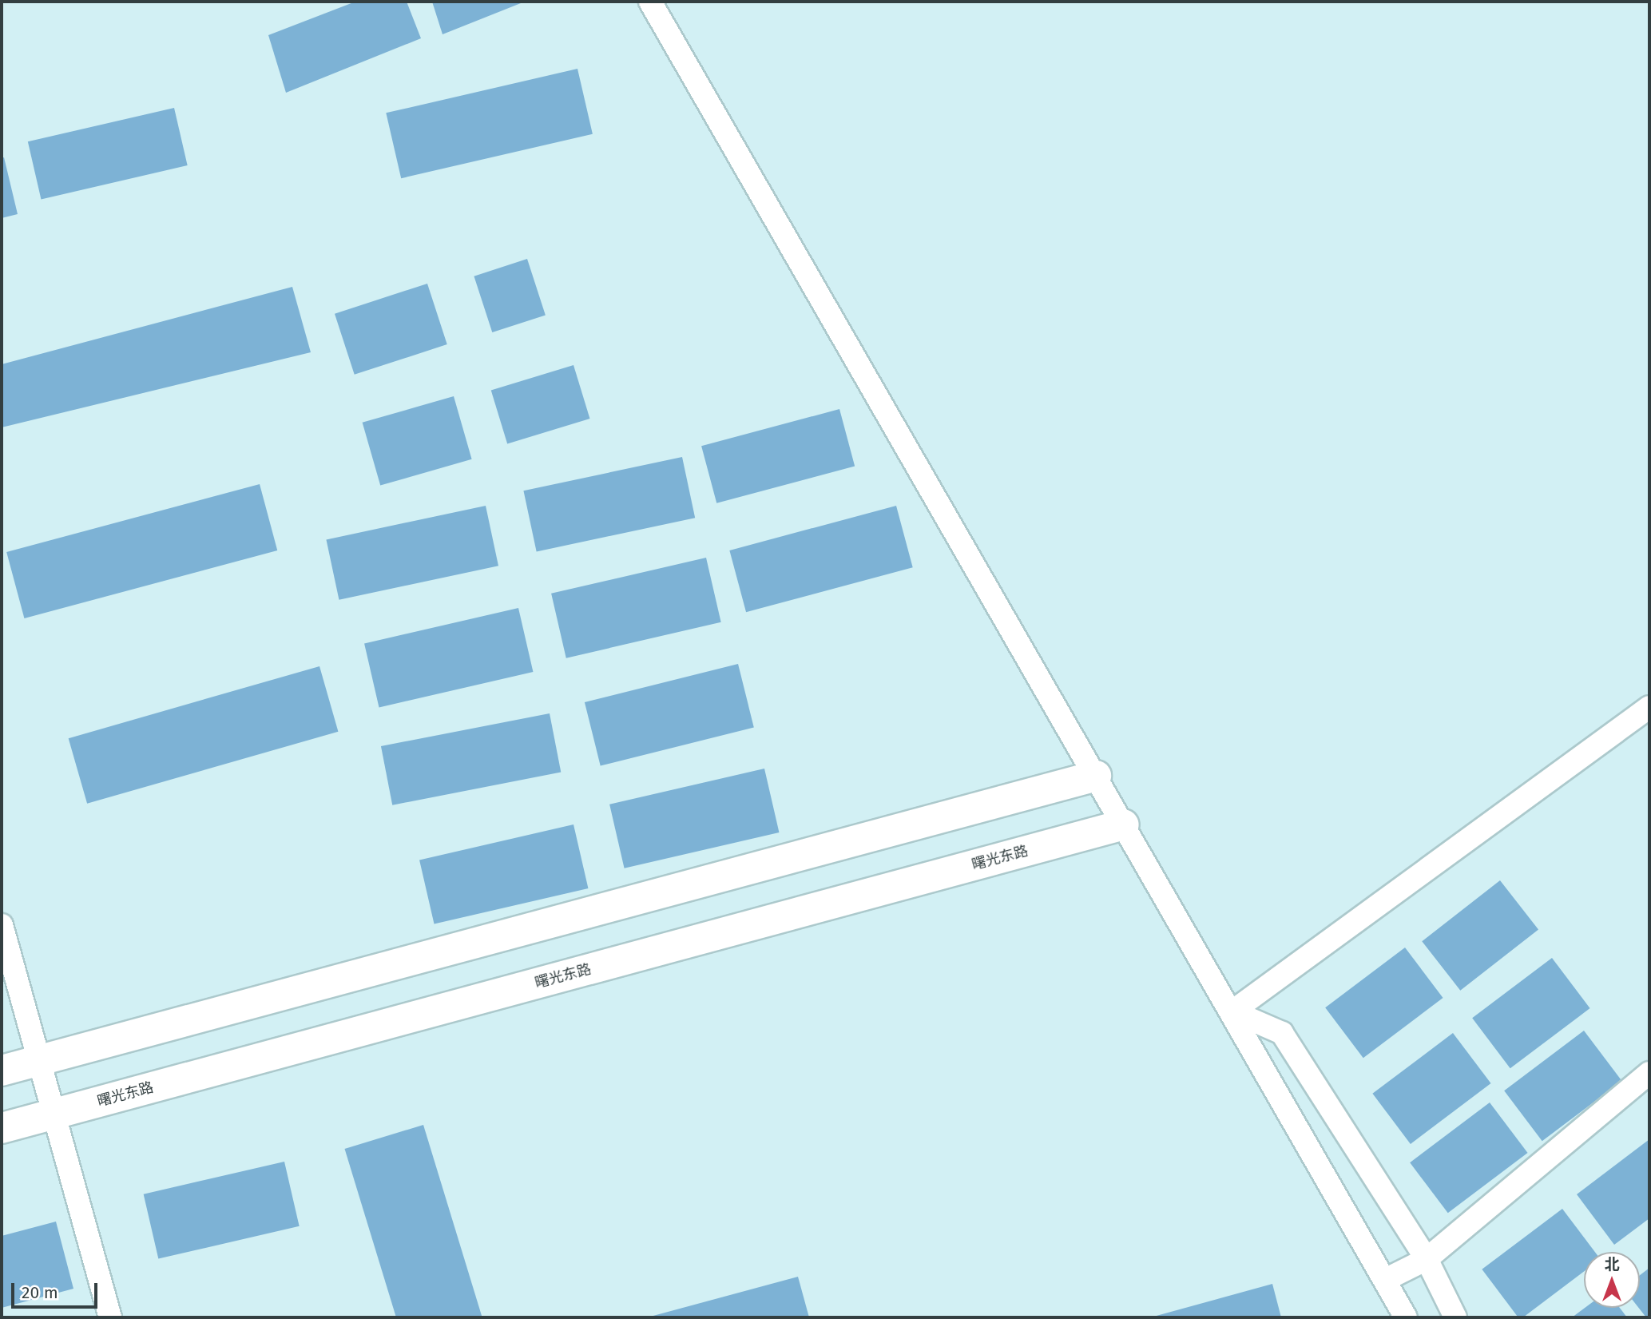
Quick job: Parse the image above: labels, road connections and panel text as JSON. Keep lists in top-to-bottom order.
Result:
{
  "streets": {
    "main road": ["曙光东路"]
  },
  "scale_bar": "20 m",
  "north": "top"
}
